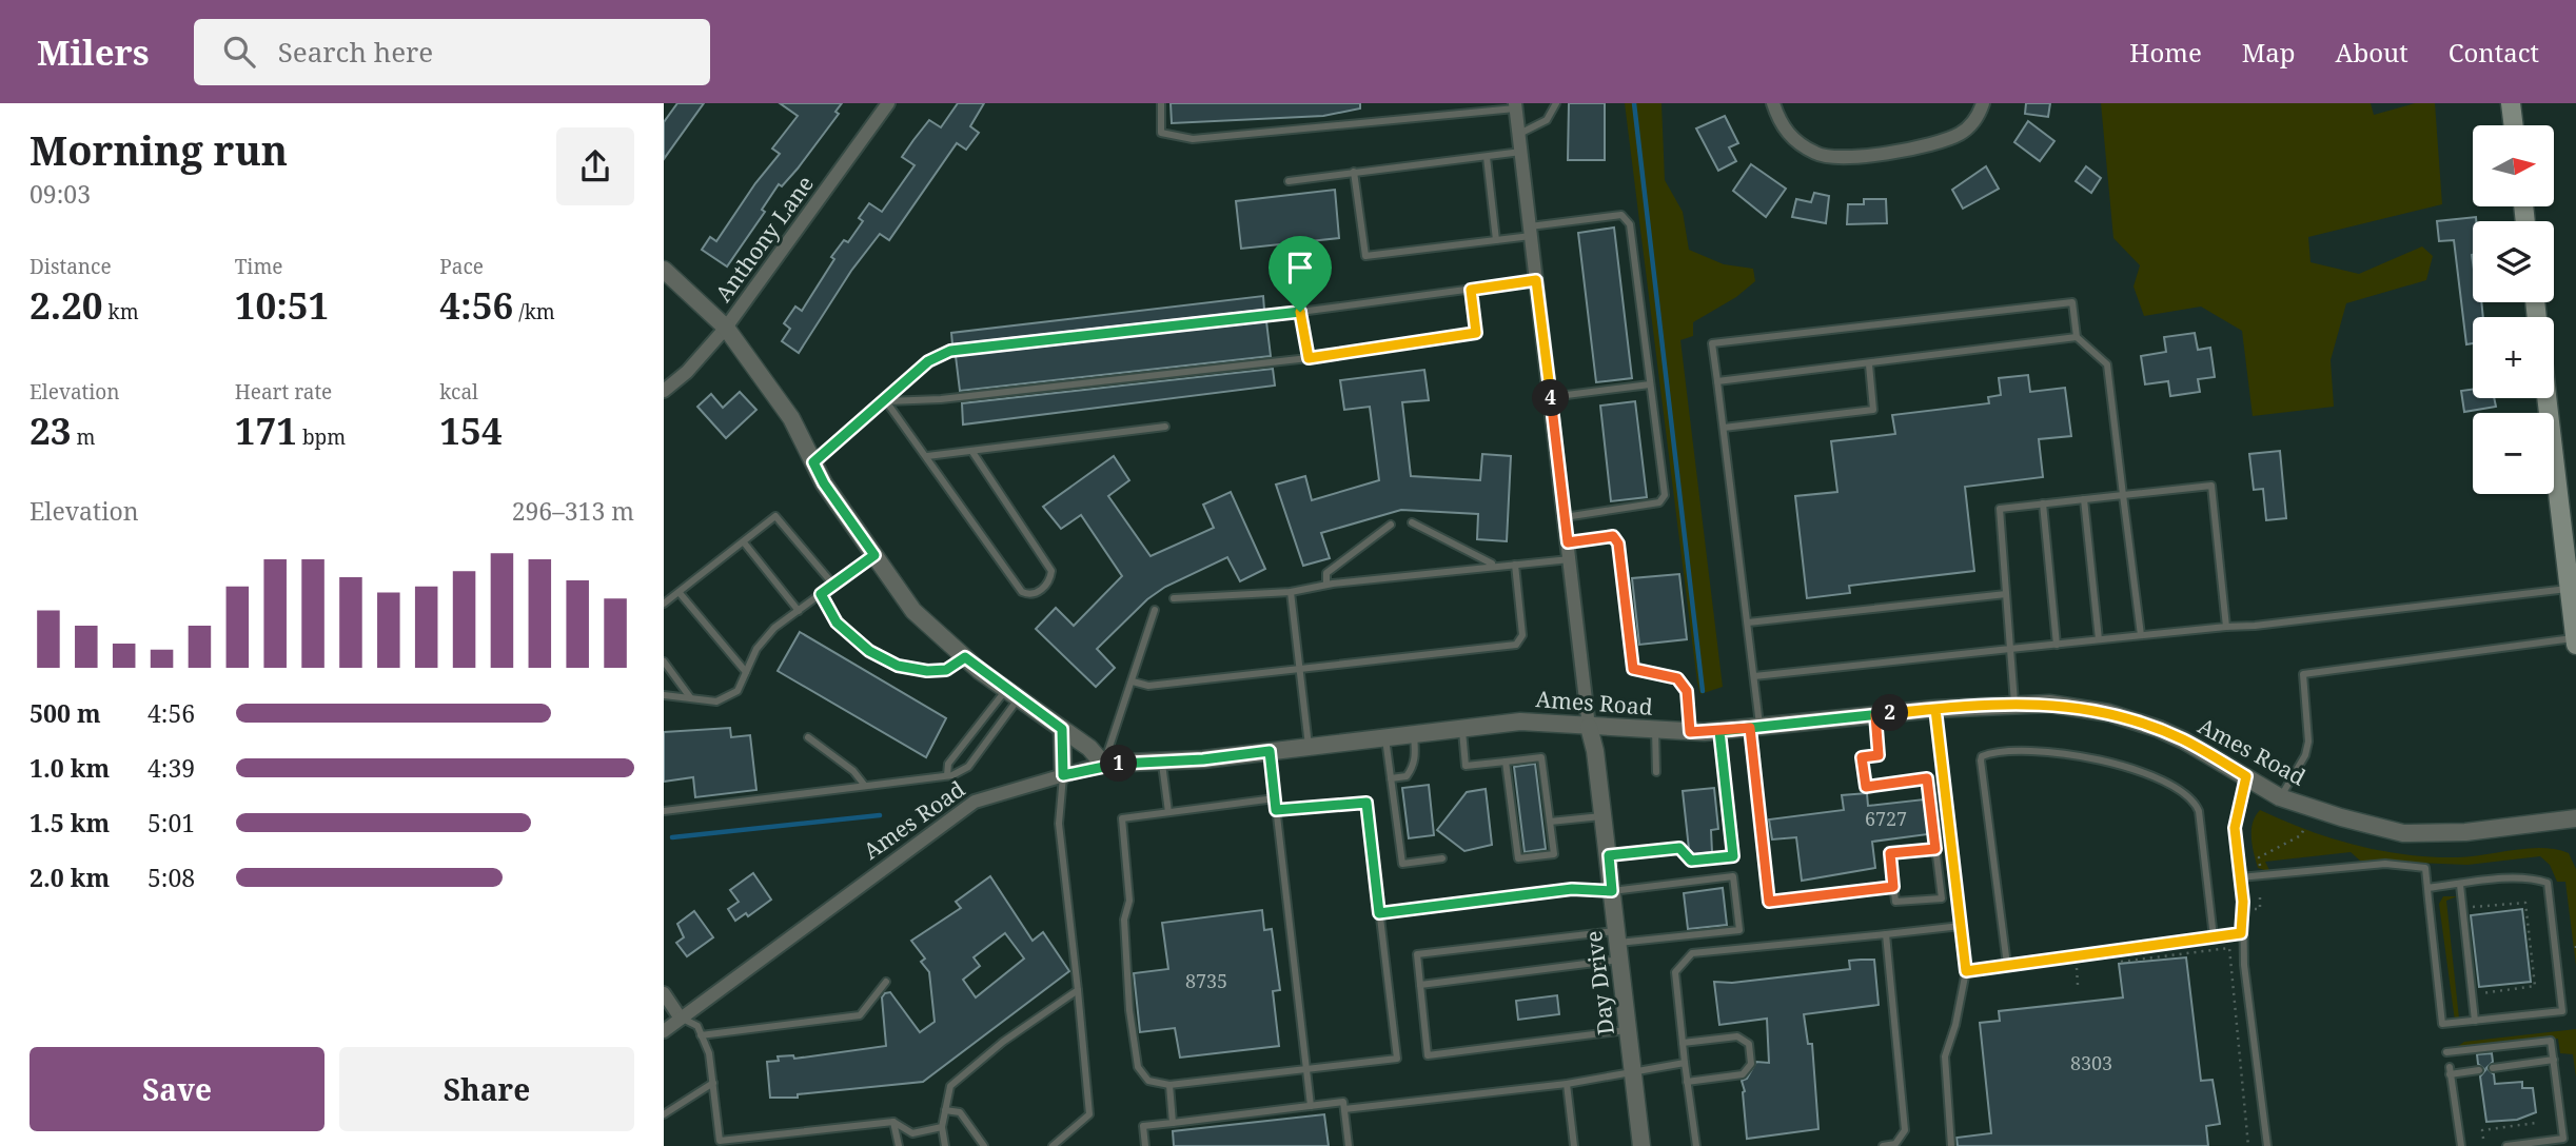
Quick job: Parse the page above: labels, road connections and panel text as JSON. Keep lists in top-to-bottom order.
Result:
{
  "streets": {
    "street": ["Anthony Lane", "Ames Road", "Day Drive"]
  },
  "crossings": [
    ["Ames Road", "Day Drive"]
  ],
  "house_numbers": ["6727", "8735", "8303"],
  "north": "right",
  "page": {
    "header": "Milers",
    "search": "Search here",
    "nav": [
      "Home",
      "Map",
      "About",
      "Contact"
    ],
    "heading": ["Morning run", "09:03"],
    "map_buttons": ["+", "−"],
    "stats": [
      ["Distance", "2.20 km"],
      ["Time", "10:51"],
      ["Pace", "4:56 /km"],
      ["Elevation", "23 m"],
      ["Heart rate", "171 bpm"],
      ["kcal", "154"]
    ],
    "pins": ["4", "2", "1"],
    "chart": ["Elevation", "296–313 m"],
    "list": [
      {
        "name": "500 m",
        "note": "4:56"
      },
      {
        "name": "1.0 km",
        "note": "4:39"
      },
      {
        "name": "1.5 km",
        "note": "5:01"
      },
      {
        "name": "2.0 km",
        "note": "5:08"
      }
    ],
    "buttons": ["Save", "Share"]
  }
}
